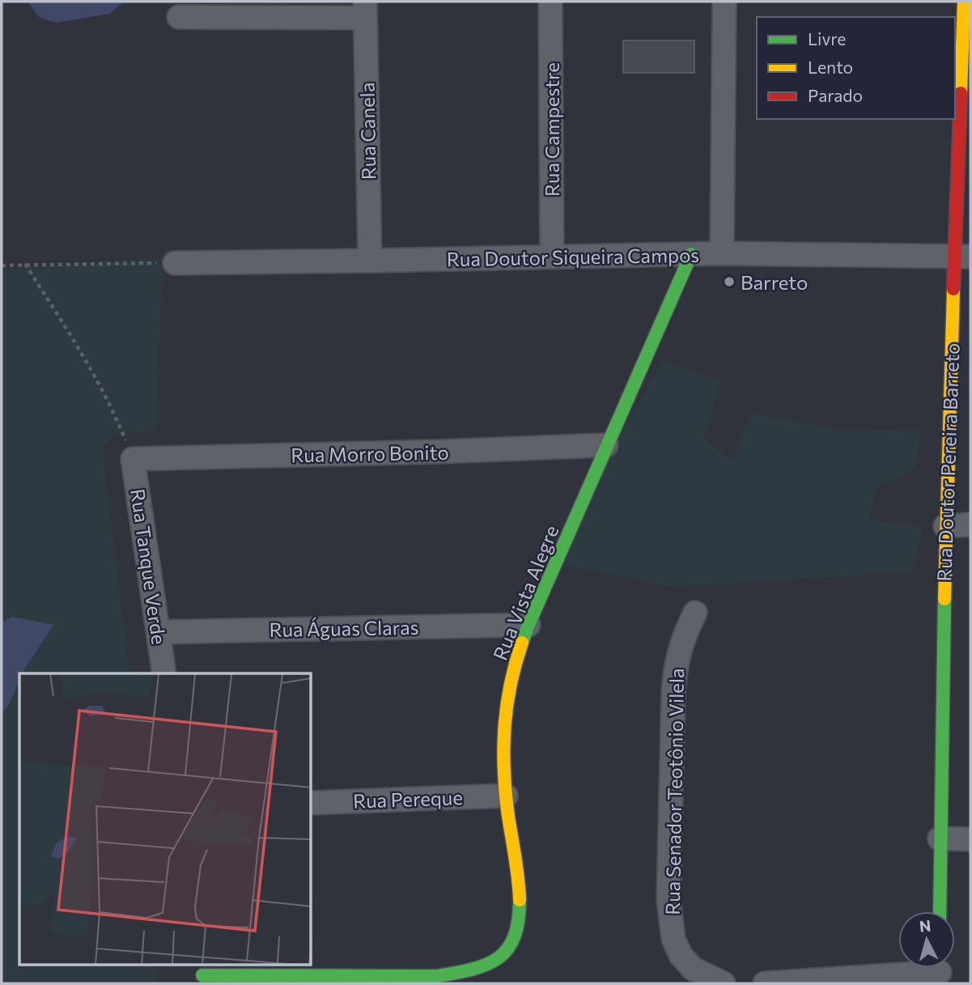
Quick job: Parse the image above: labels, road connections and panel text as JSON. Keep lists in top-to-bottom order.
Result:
{
  "streets": {
    "street": [
      "Rua Campestre",
      "Rua Canela",
      "Rua Doutor Siqueira Campos",
      "Rua Morro Bonito",
      "Rua Doutor Pereira Barreto",
      "Rua Tanque Verde",
      "Rua Vista Alegre",
      "Rua Águas Claras",
      "Rua Senador Teotônio Vilela",
      "Rua Pereque"
    ]
  },
  "crossings": [
    ["Rua Campestre", "Rua Doutor Siqueira Campos"],
    ["Rua Canela", "Rua Doutor Siqueira Campos"],
    ["Rua Doutor Siqueira Campos", "Rua Doutor Pereira Barreto"],
    ["Rua Doutor Siqueira Campos", "Rua Vista Alegre"],
    ["Rua Morro Bonito", "Rua Tanque Verde"],
    ["Rua Morro Bonito", "Rua Vista Alegre"],
    ["Rua Tanque Verde", "Rua Águas Claras"],
    ["Rua Vista Alegre", "Rua Águas Claras"],
    ["Rua Vista Alegre", "Rua Pereque"]
  ],
  "places": ["Barreto"],
  "legend": ["Livre", "Lento", "Parado"],
  "north": "top"
}
